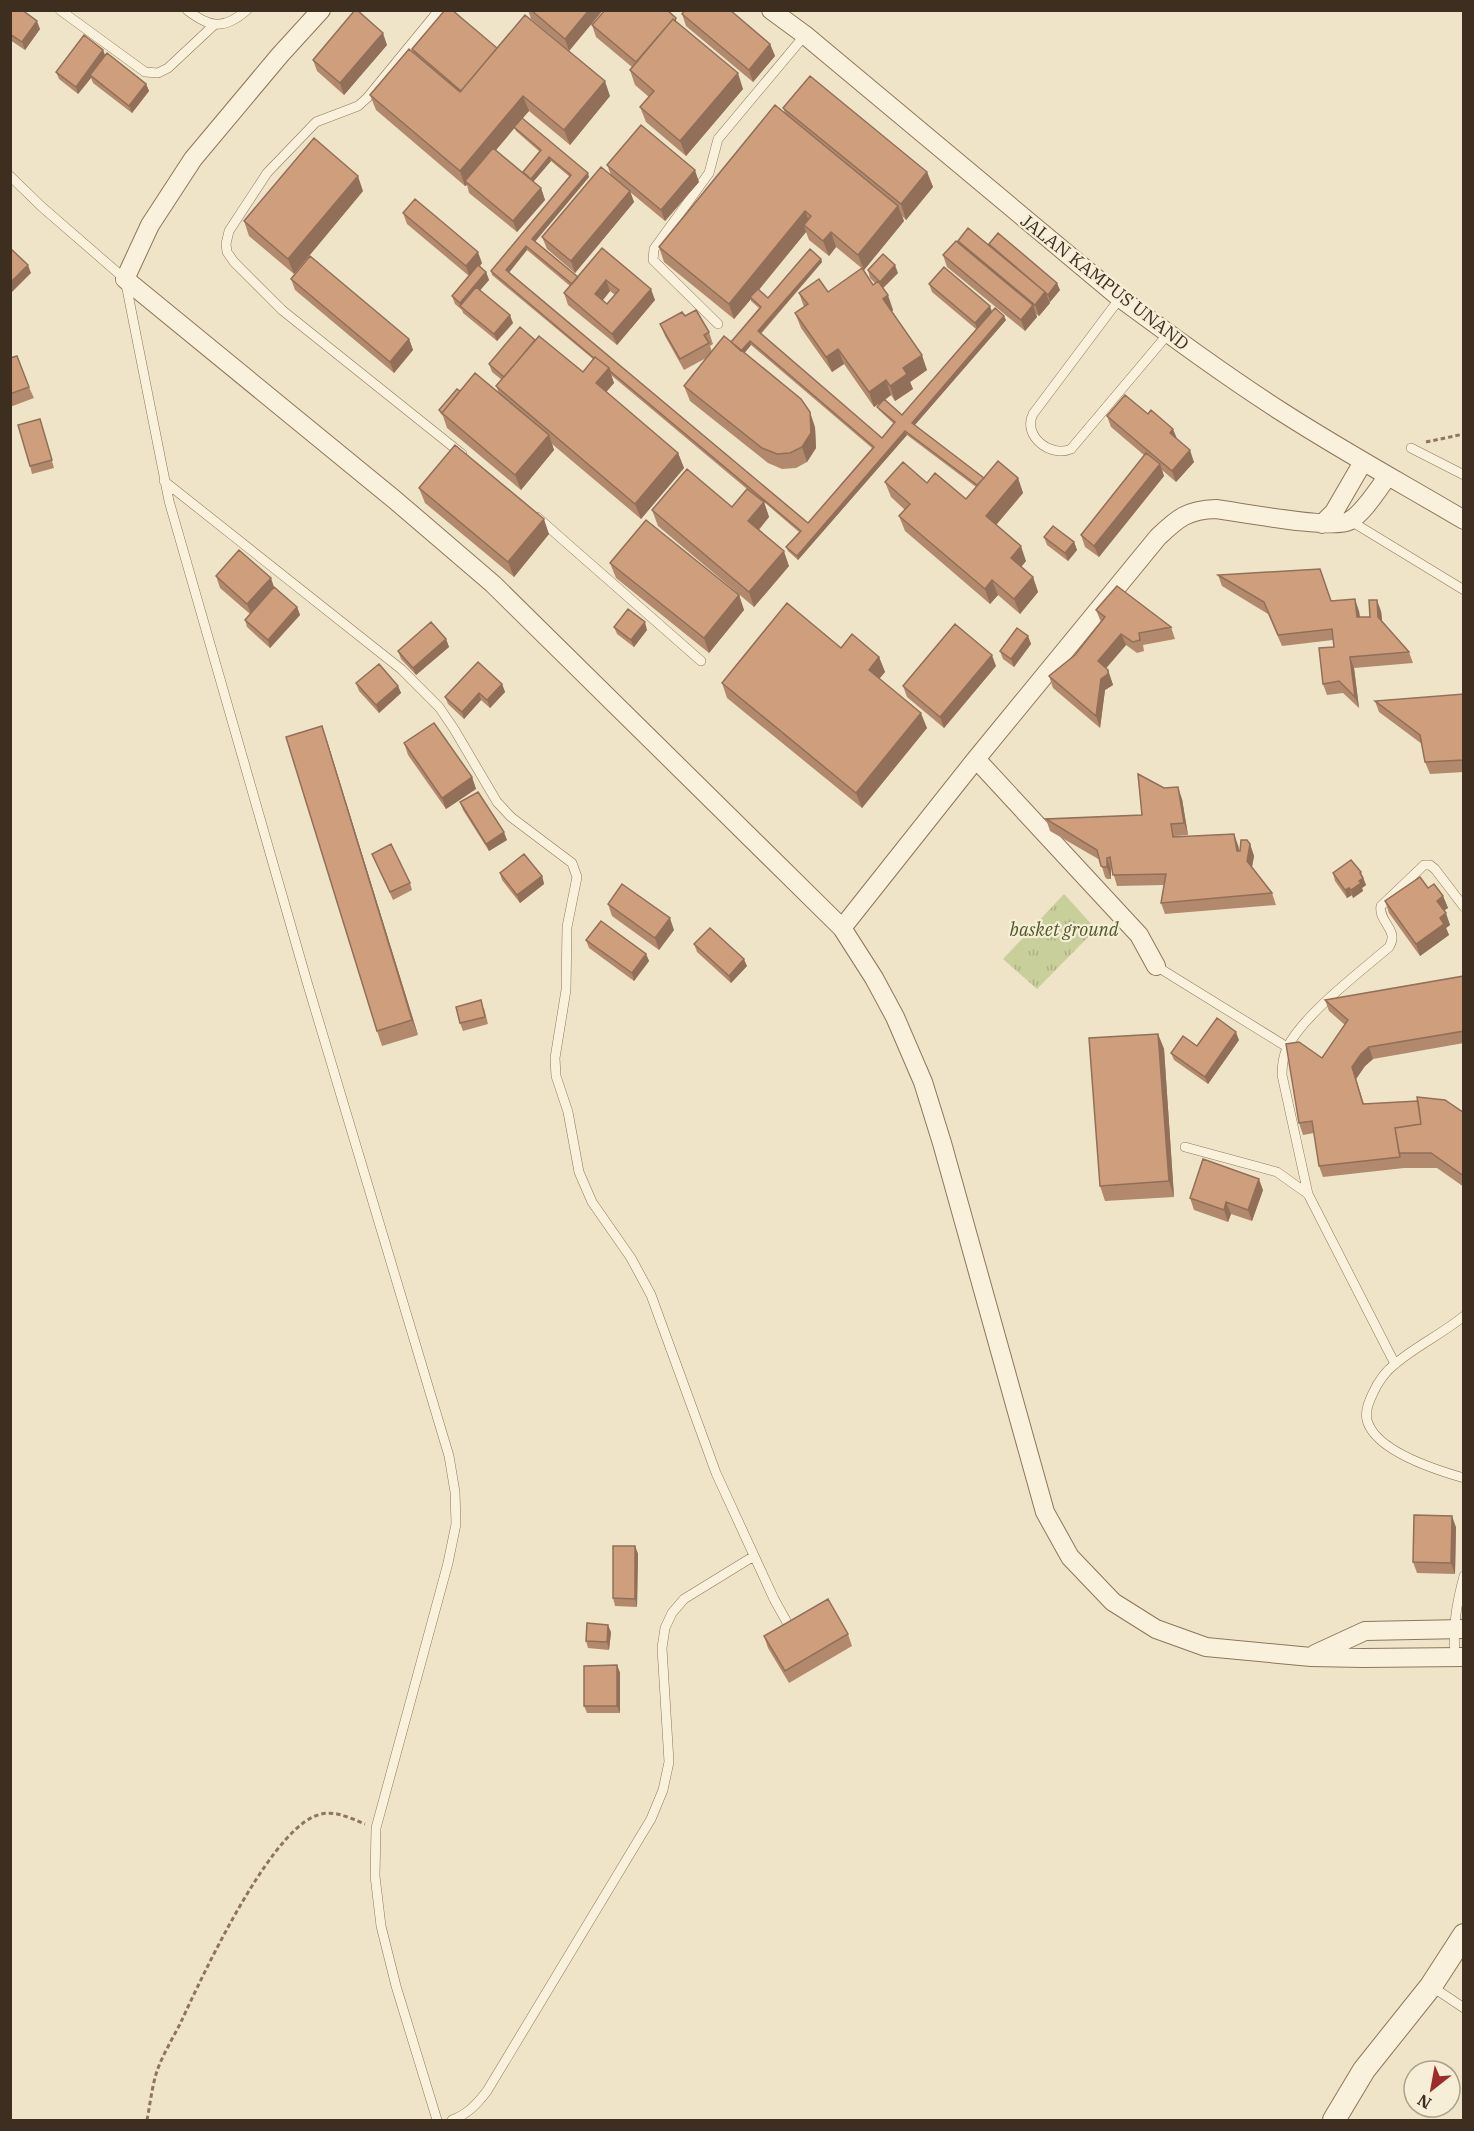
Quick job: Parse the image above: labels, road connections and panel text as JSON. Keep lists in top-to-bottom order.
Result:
{
  "streets": {
    "street": ["JALAN KAMPUS UNAND"]
  },
  "parks": ["basket ground"],
  "north": "bottom left"
}
